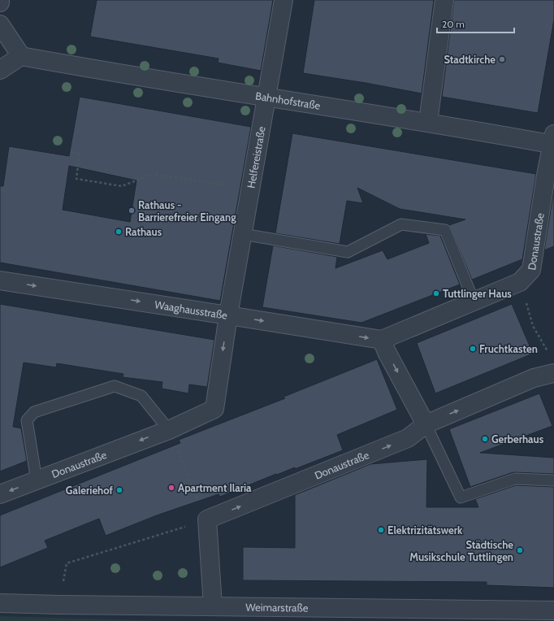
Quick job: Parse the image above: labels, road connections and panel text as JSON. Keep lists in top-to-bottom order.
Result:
{
  "streets": {
    "street": [
      "Bahnhofstraße",
      "Helfereistraße",
      "Donaustraße",
      "Waaghausstraße",
      "Weimarstraße"
    ]
  },
  "crossings": [
    ["Bahnhofstraße", "Helfereistraße"],
    ["Bahnhofstraße", "Donaustraße"],
    ["Helfereistraße", "Donaustraße"],
    ["Helfereistraße", "Waaghausstraße"],
    ["Donaustraße", "Waaghausstraße"]
  ],
  "one_way": ["Waaghausstraße"],
  "places": [
    "Stadtkirche",
    "Rathaus - Barrierefreier Eingang",
    "Rathaus",
    "Tuttlinger Haus",
    "Fruchtkasten",
    "Gerberhaus",
    "Apartment Ilaria",
    "Galeriehof",
    "Elektrizitätswerk",
    "Städtische Musikschule Tuttlingen"
  ],
  "scale_bar": "20 m"
}
